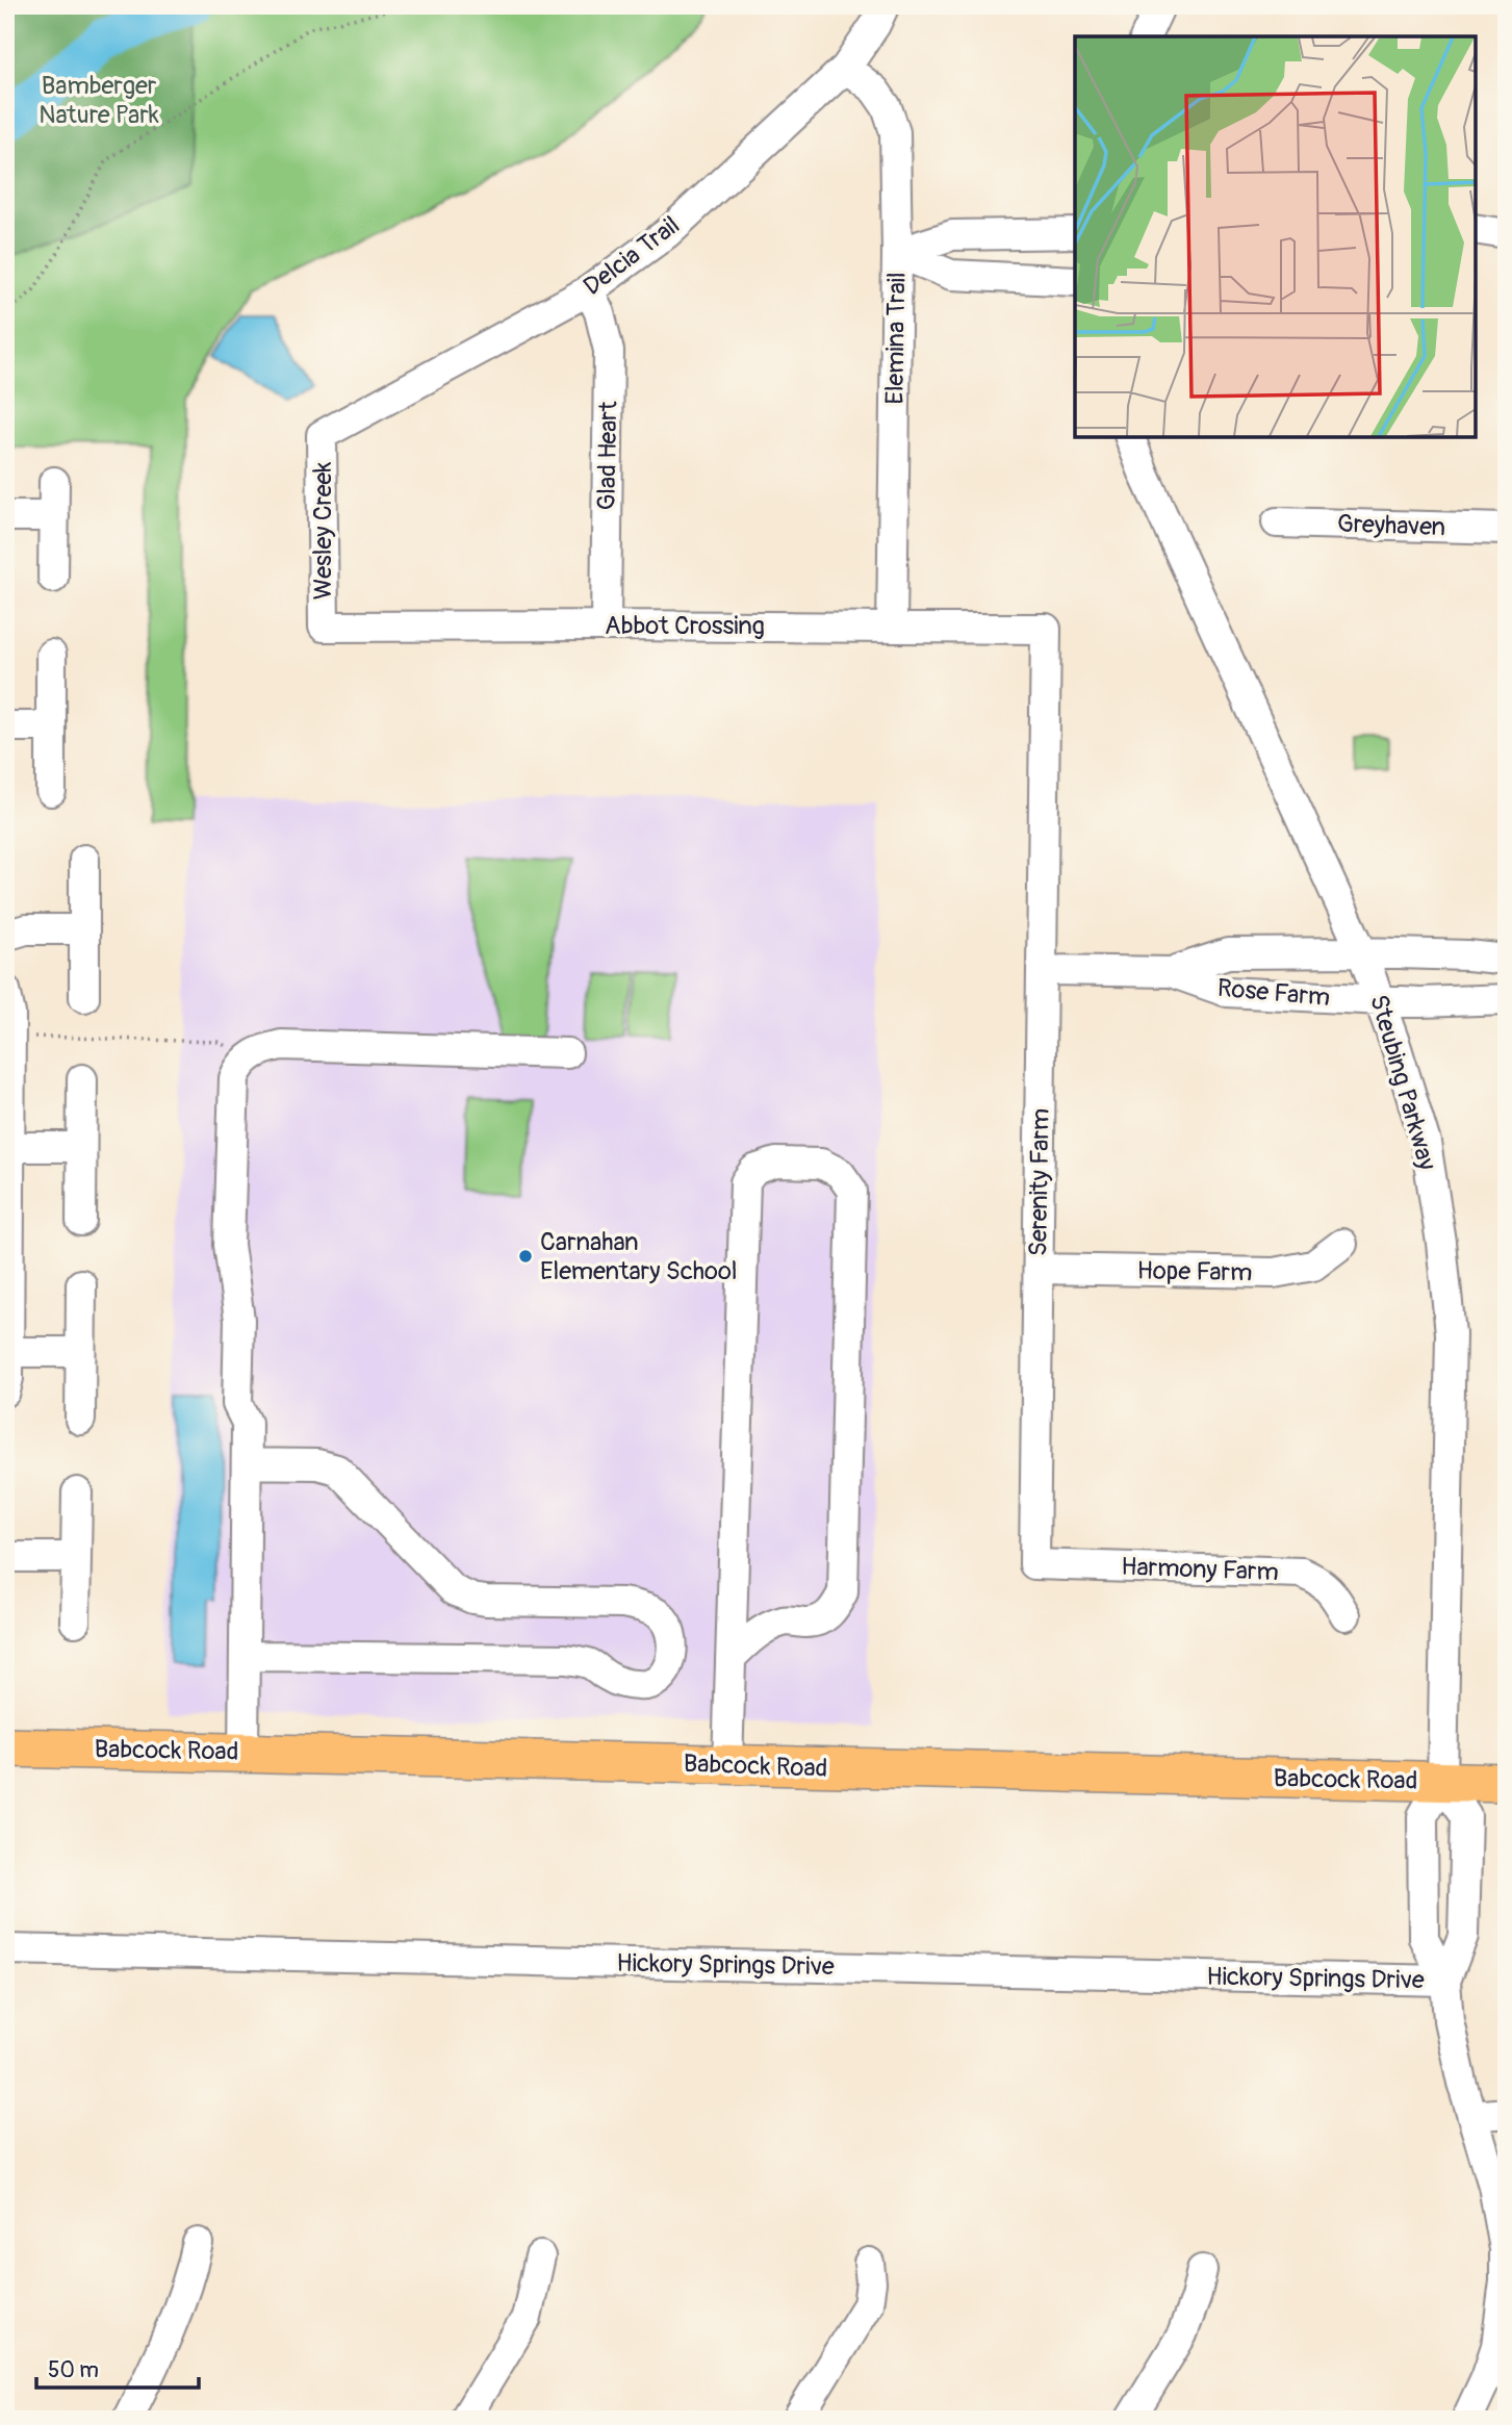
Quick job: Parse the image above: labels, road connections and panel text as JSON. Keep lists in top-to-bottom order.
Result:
{
  "streets": {
    "main road": ["Babcock Road"],
    "street": [
      "Delcia Trail",
      "Elemina Trail",
      "Glad Heart",
      "Greyhaven",
      "Wesley Creek",
      "Abbot Crossing",
      "Rose Farm",
      "Steubing Parkway",
      "Serenity Farm",
      "Hope Farm",
      "Harmony Farm",
      "Hickory Springs Drive"
    ]
  },
  "crossings": [
    ["Delcia Trail", "Elemina Trail"],
    ["Delcia Trail", "Glad Heart"],
    ["Delcia Trail", "Wesley Creek"],
    ["Elemina Trail", "Abbot Crossing"],
    ["Glad Heart", "Abbot Crossing"],
    ["Wesley Creek", "Abbot Crossing"],
    ["Abbot Crossing", "Serenity Farm"],
    ["Rose Farm", "Steubing Parkway"],
    ["Rose Farm", "Serenity Farm"],
    ["Steubing Parkway", "Babcock Road"],
    ["Serenity Farm", "Hope Farm"],
    ["Serenity Farm", "Harmony Farm"]
  ],
  "parks": ["Bamberger Nature Park"],
  "places": ["Carnahan Elementary School"],
  "scale_bar": "50 m"
}
